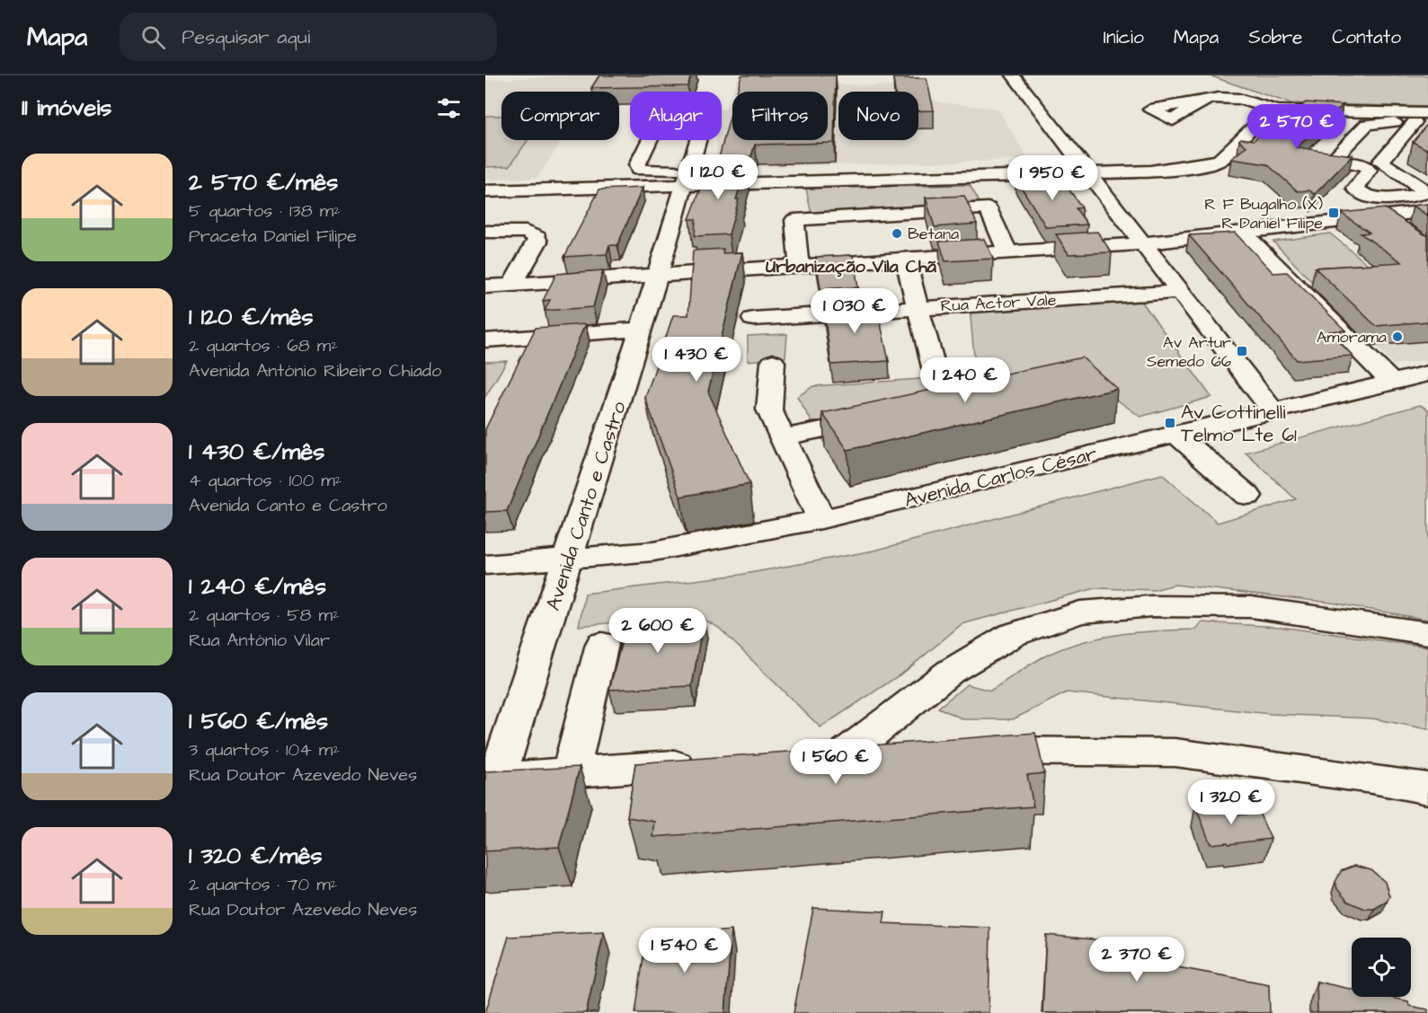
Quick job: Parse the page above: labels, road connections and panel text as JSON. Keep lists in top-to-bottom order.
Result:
{
  "streets": {
    "street": ["Rua Actor Vale", "Avenida Carlos César", "Avenida Canto e Castro"]
  },
  "crossings": [
    ["Avenida Carlos César", "Avenida Canto e Castro"]
  ],
  "districts": ["Urbanização Vila Chã"],
  "places": {
    "transit": ["R F Bugalho (X) R Daniel Filipe", "Av Artur Semedo 66", "Av Cottinelli Telmo Lte 61"],
    "other": ["Betana", "Amorama"]
  },
  "page": {
    "header": "Mapa",
    "search": "Pesquisar aqui",
    "nav": [
      "Início",
      "Mapa",
      "Sobre",
      "Contato"
    ],
    "heading": "11 imóveis",
    "chip": [
      "Comprar",
      "Alugar",
      "Filtros",
      "Novo"
    ],
    "price": [
      "2 570 €",
      "1 120 €",
      "1 950 €",
      "1 030 €",
      "1 430 €",
      "1 240 €",
      "2 600 €",
      "1 560 €",
      "1 320 €",
      "1 540 €",
      "2 370 €"
    ],
    "list": [
      {
        "name": "2 570 €/mês",
        "note": "5 quartos · 138 m² · Praceta Daniel Filipe"
      },
      {
        "name": "1 120 €/mês",
        "note": "2 quartos · 68 m² · Avenida António Ribeiro Chiado"
      },
      {
        "name": "1 430 €/mês",
        "note": "4 quartos · 100 m² · Avenida Canto e Castro"
      },
      {
        "name": "1 240 €/mês",
        "note": "2 quartos · 58 m² · Rua António Vilar"
      },
      {
        "name": "1 560 €/mês",
        "note": "3 quartos · 104 m² · Rua Doutor Azevedo Neves"
      },
      {
        "name": "1 320 €/mês",
        "note": "2 quartos · 70 m² · Rua Doutor Azevedo Neves"
      }
    ]
  }
}
